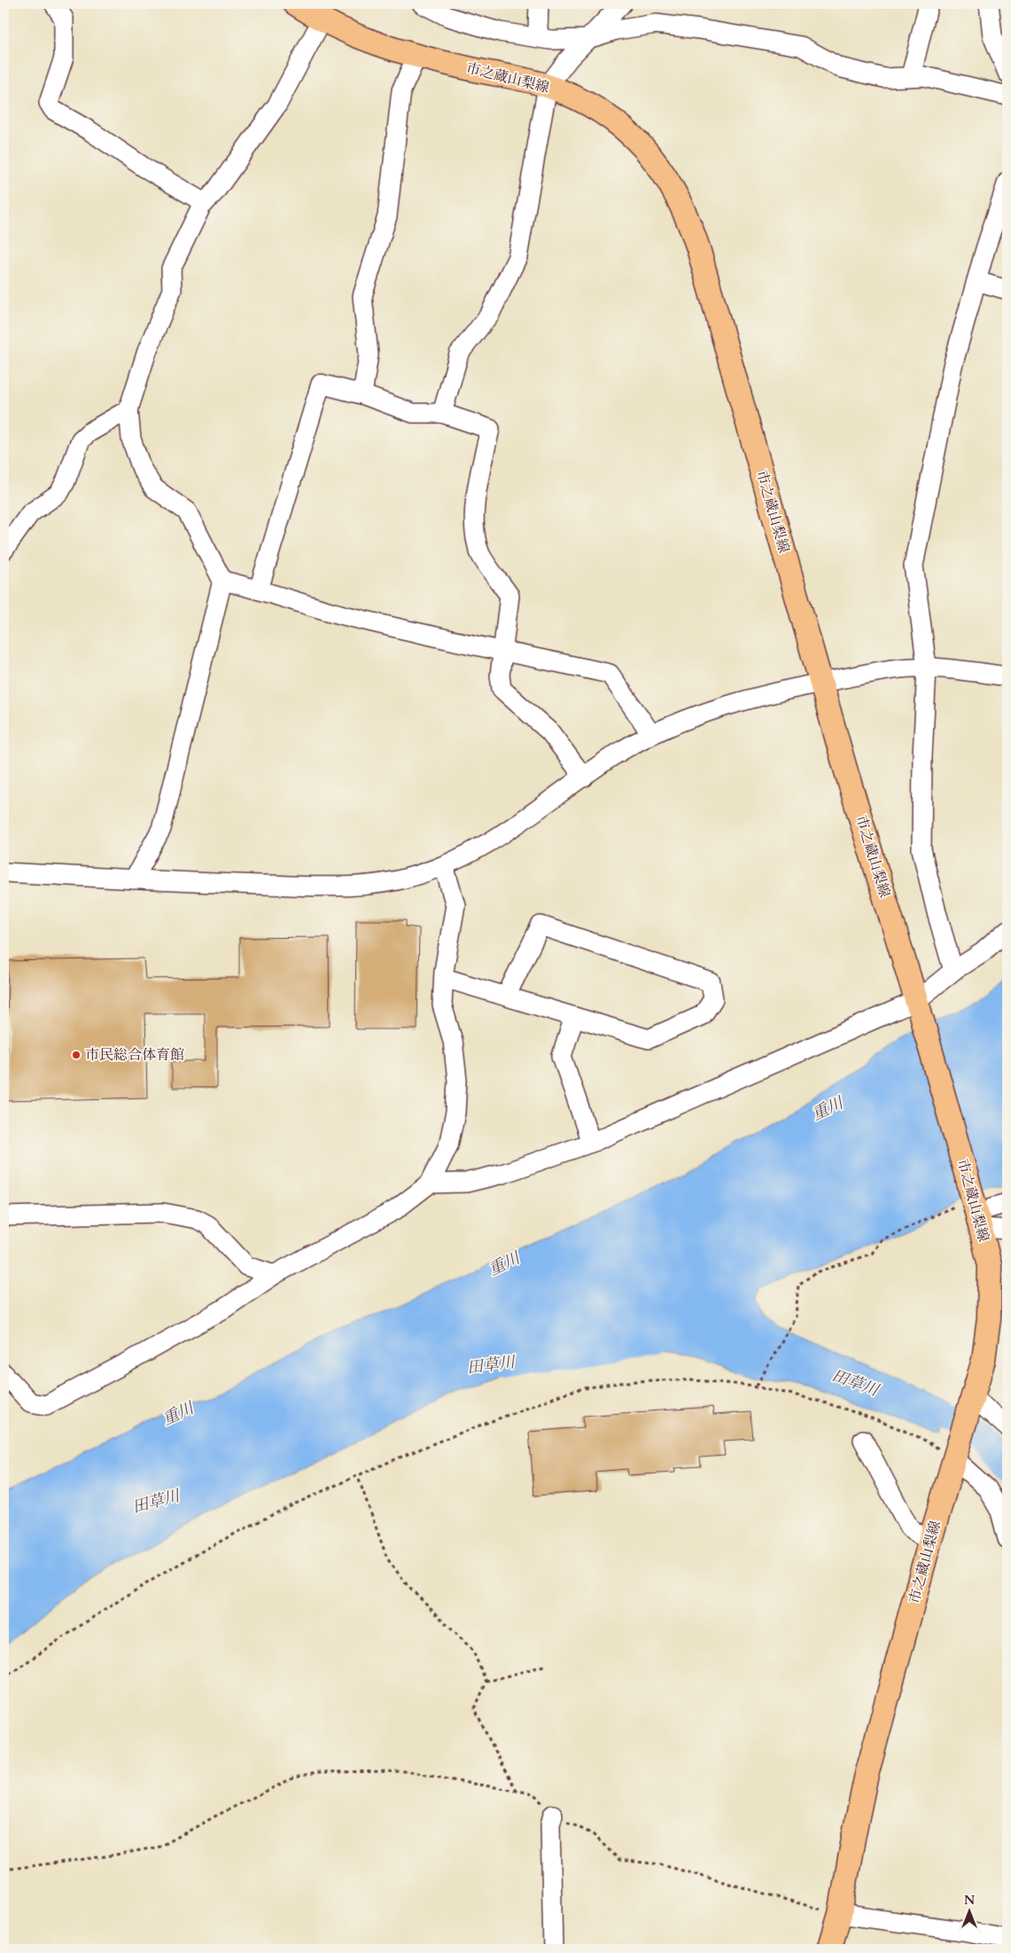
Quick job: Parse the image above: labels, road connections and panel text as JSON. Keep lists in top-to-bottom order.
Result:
{
  "streets": {
    "main road": ["市之蔵山梨線"]
  },
  "water": ["重川", "田草川"],
  "places": ["市民総合体育館"],
  "north": "top"
}
